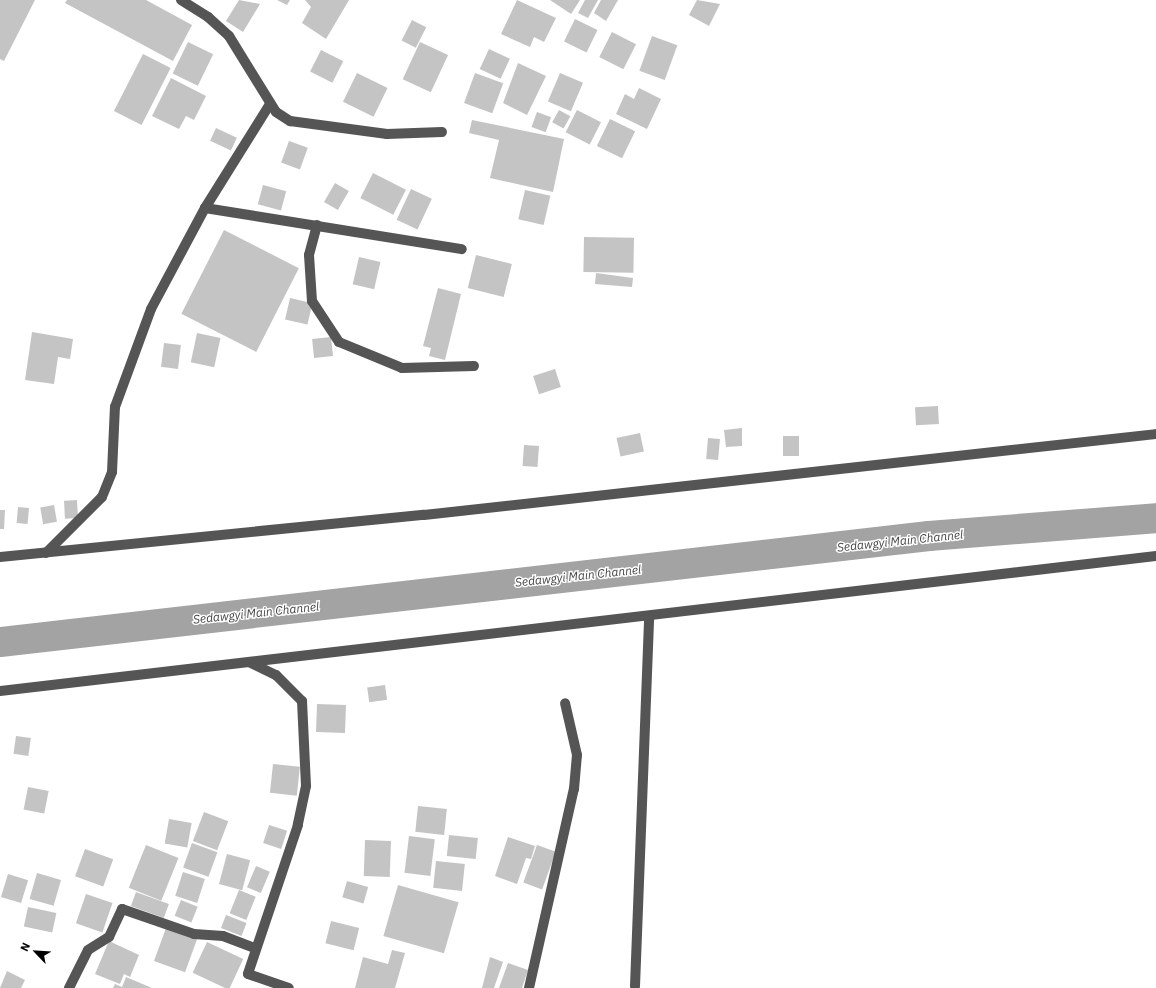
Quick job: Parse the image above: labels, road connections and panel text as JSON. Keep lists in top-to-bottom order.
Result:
{
  "water": ["Sedawgyi Main Channel"],
  "north": "top left"
}
